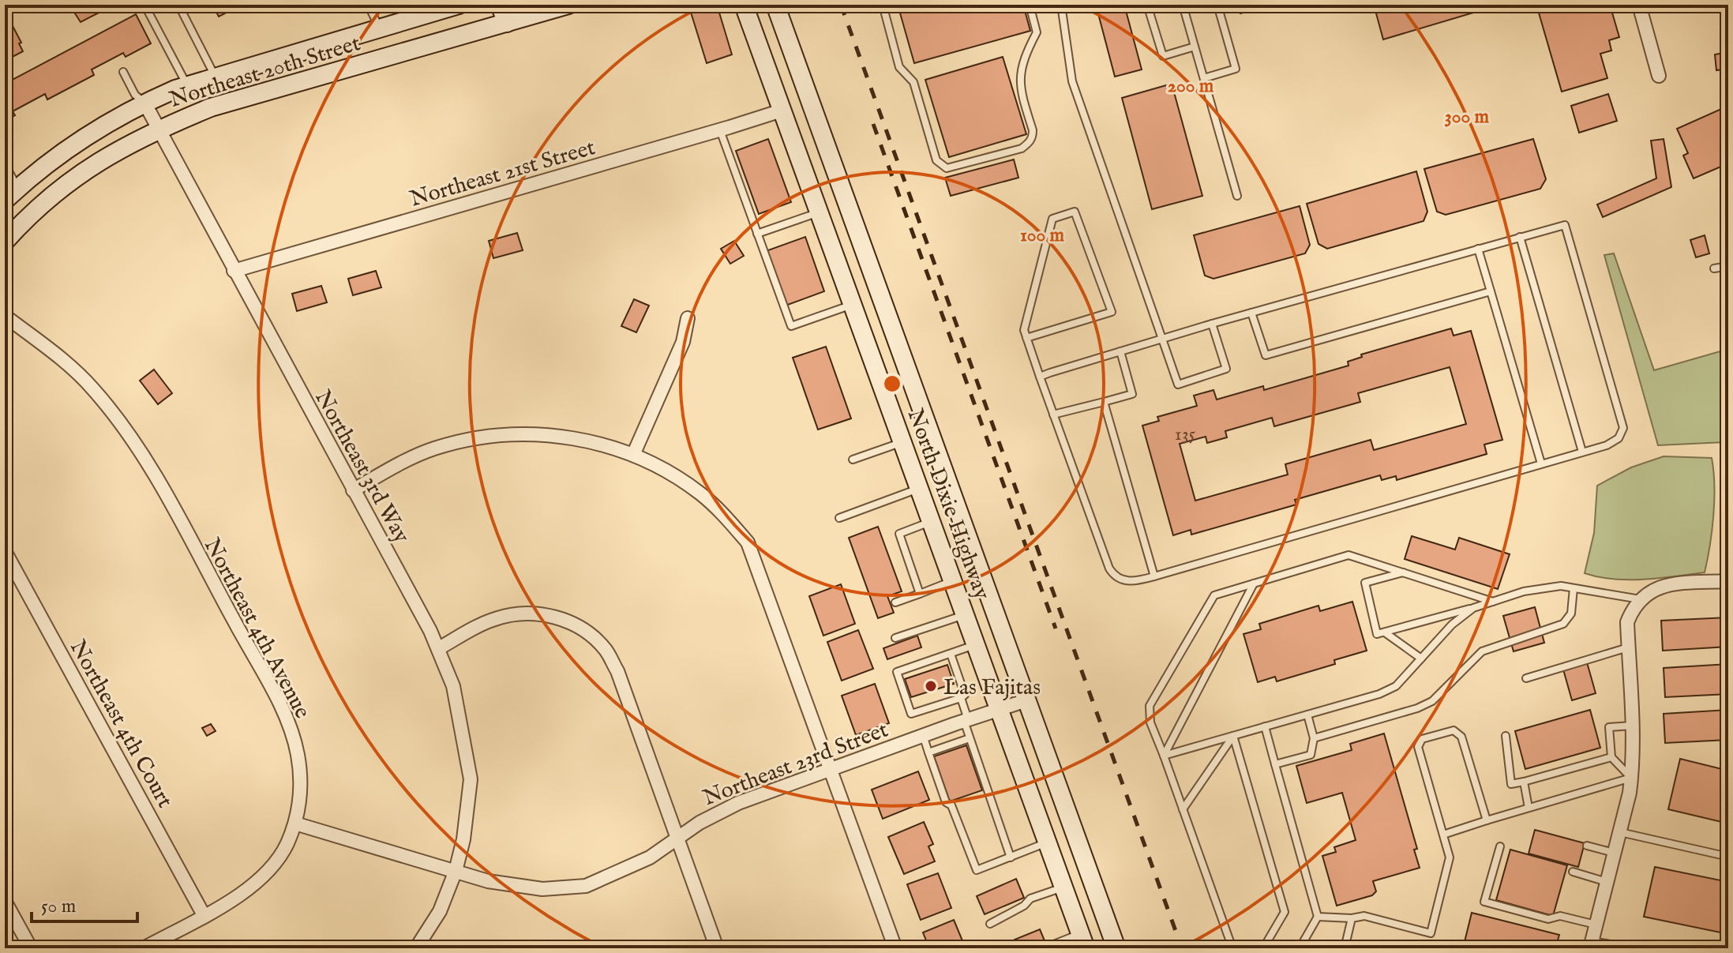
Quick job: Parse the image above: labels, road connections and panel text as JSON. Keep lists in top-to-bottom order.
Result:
{
  "streets": {
    "main road": ["Northeast 20th Street", "North Dixie Highway"],
    "street": [
      "Northeast 21st Street",
      "Northeast 3rd Way",
      "Northeast 4th Avenue",
      "Northeast 4th Court",
      "Northeast 23rd Street"
    ]
  },
  "crossings": [
    ["Northeast 20th Street", "Northeast 3rd Way"],
    ["Northeast 21st Street", "Northeast 3rd Way"],
    ["Northeast 21st Street", "North Dixie Highway"],
    ["Northeast 3rd Way", "Northeast 23rd Street"],
    ["North Dixie Highway", "Northeast 23rd Street"],
    ["Northeast 4th Avenue", "Northeast 4th Court"],
    ["Northeast 4th Avenue", "Northeast 23rd Street"]
  ],
  "places": ["Las Fajitas"],
  "house_numbers": ["135"],
  "scale_bar": "50 m",
  "rings": ["200 m", "300 m", "100 m"]
}
